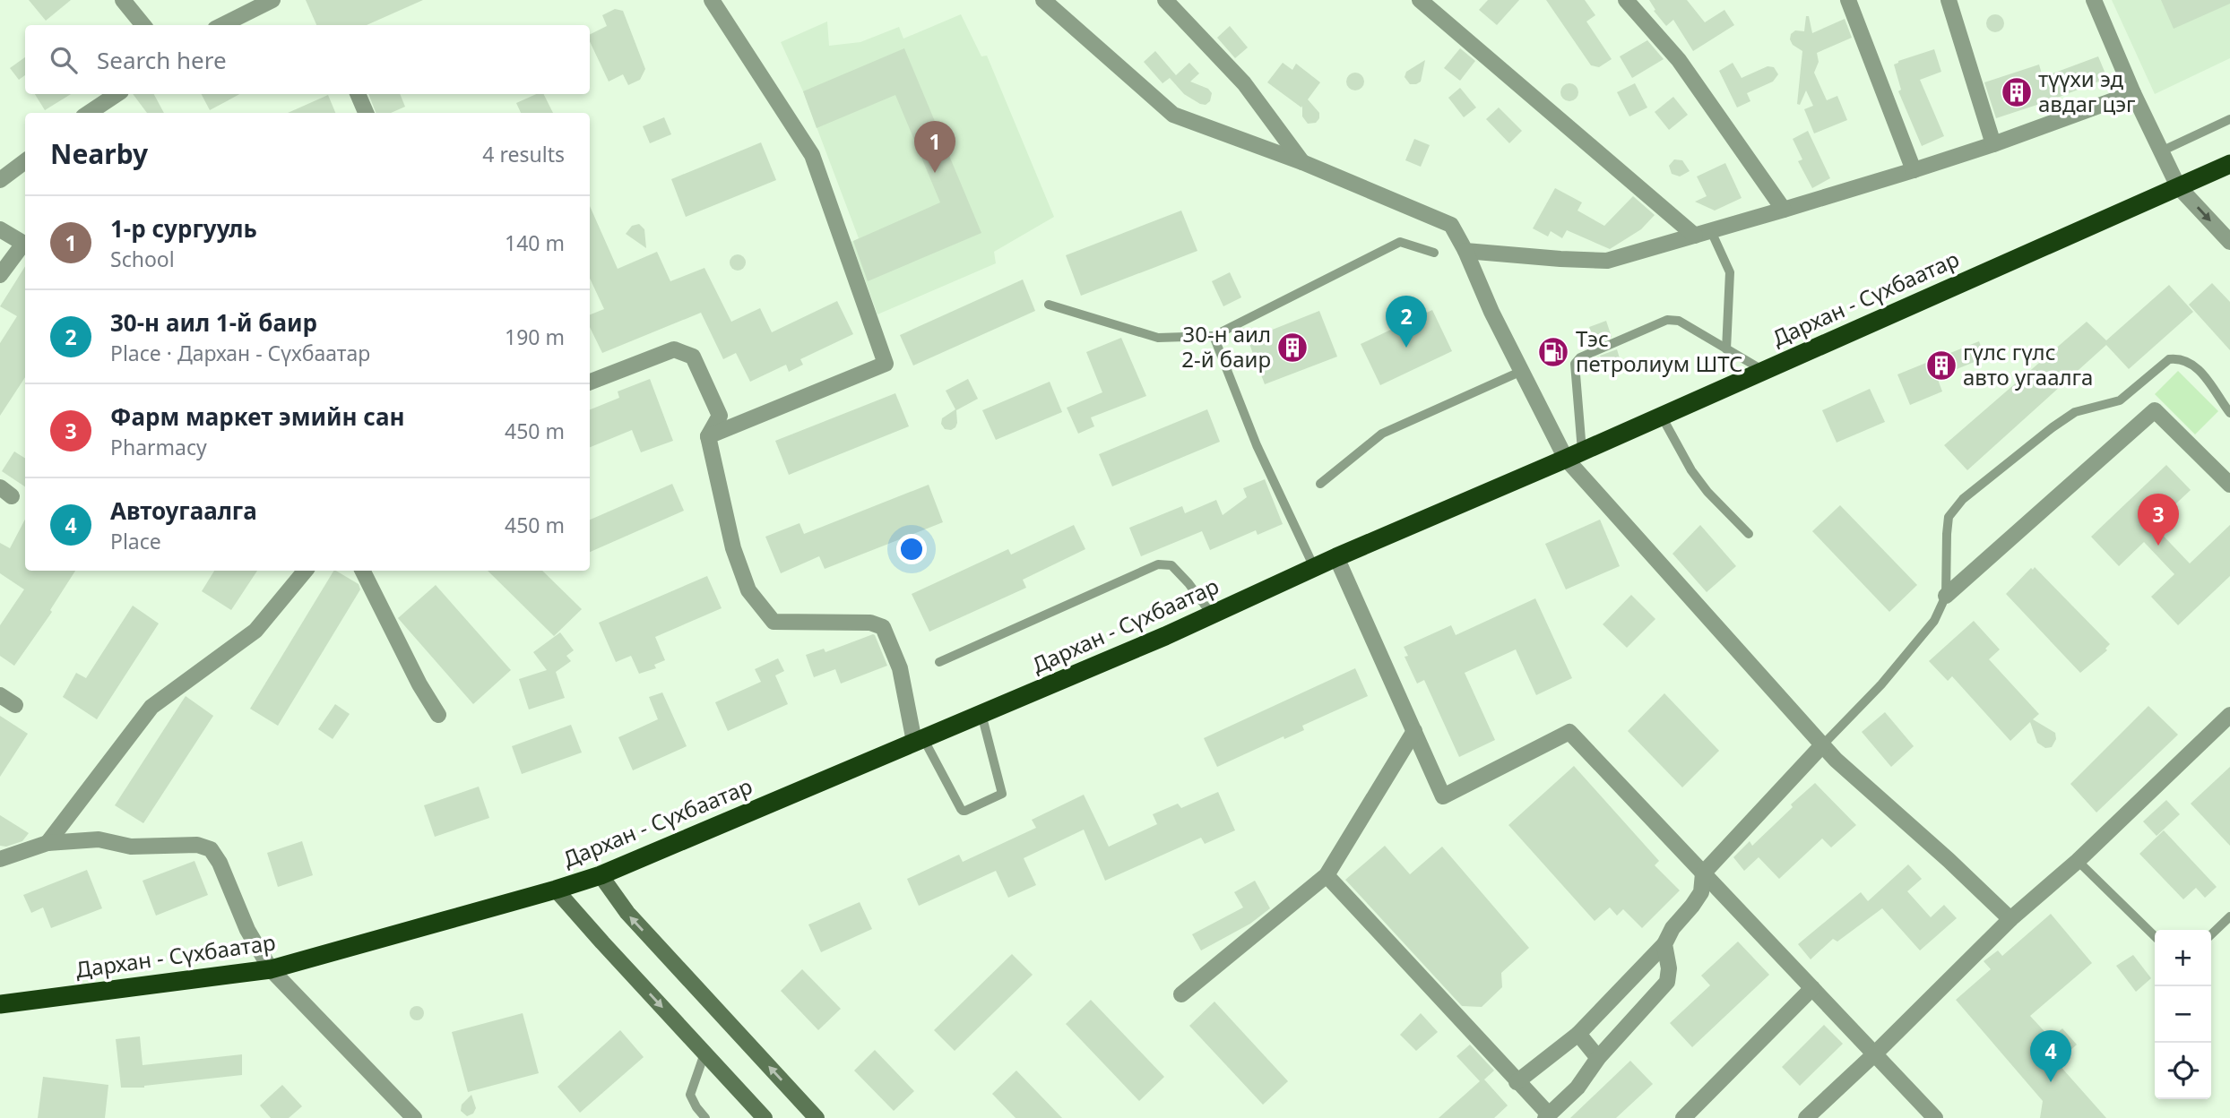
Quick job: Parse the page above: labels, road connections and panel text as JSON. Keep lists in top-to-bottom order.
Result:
{
  "streets": {
    "highway": ["Дархан - Сүхбаатар"]
  },
  "places": {
    "building": ["түүхи эд авдаг цэг", "30-н аил 2-й баир", "гүлс гүлс авто угаалга"],
    "fuel station": ["Тэс петролиум ШТС"]
  },
  "page": {
    "search": "Search here",
    "heading": ["Nearby", "4 results"],
    "pins": [
      "1",
      "2",
      "3",
      "4"
    ],
    "list": [
      {
        "mark": "1",
        "name": "1-р сургууль",
        "note": "School",
        "value": "140 m"
      },
      {
        "mark": "2",
        "name": "30-н аил 1-й баир",
        "note": "Place · Дархан - Сүхбаатар",
        "value": "190 m"
      },
      {
        "mark": "3",
        "name": "Фарм маркет эмийн сан",
        "note": "Pharmacy",
        "value": "450 m"
      },
      {
        "mark": "4",
        "name": "Автоугаалга",
        "note": "Place",
        "value": "450 m"
      }
    ],
    "map_buttons": ["+", "−"]
  }
}
